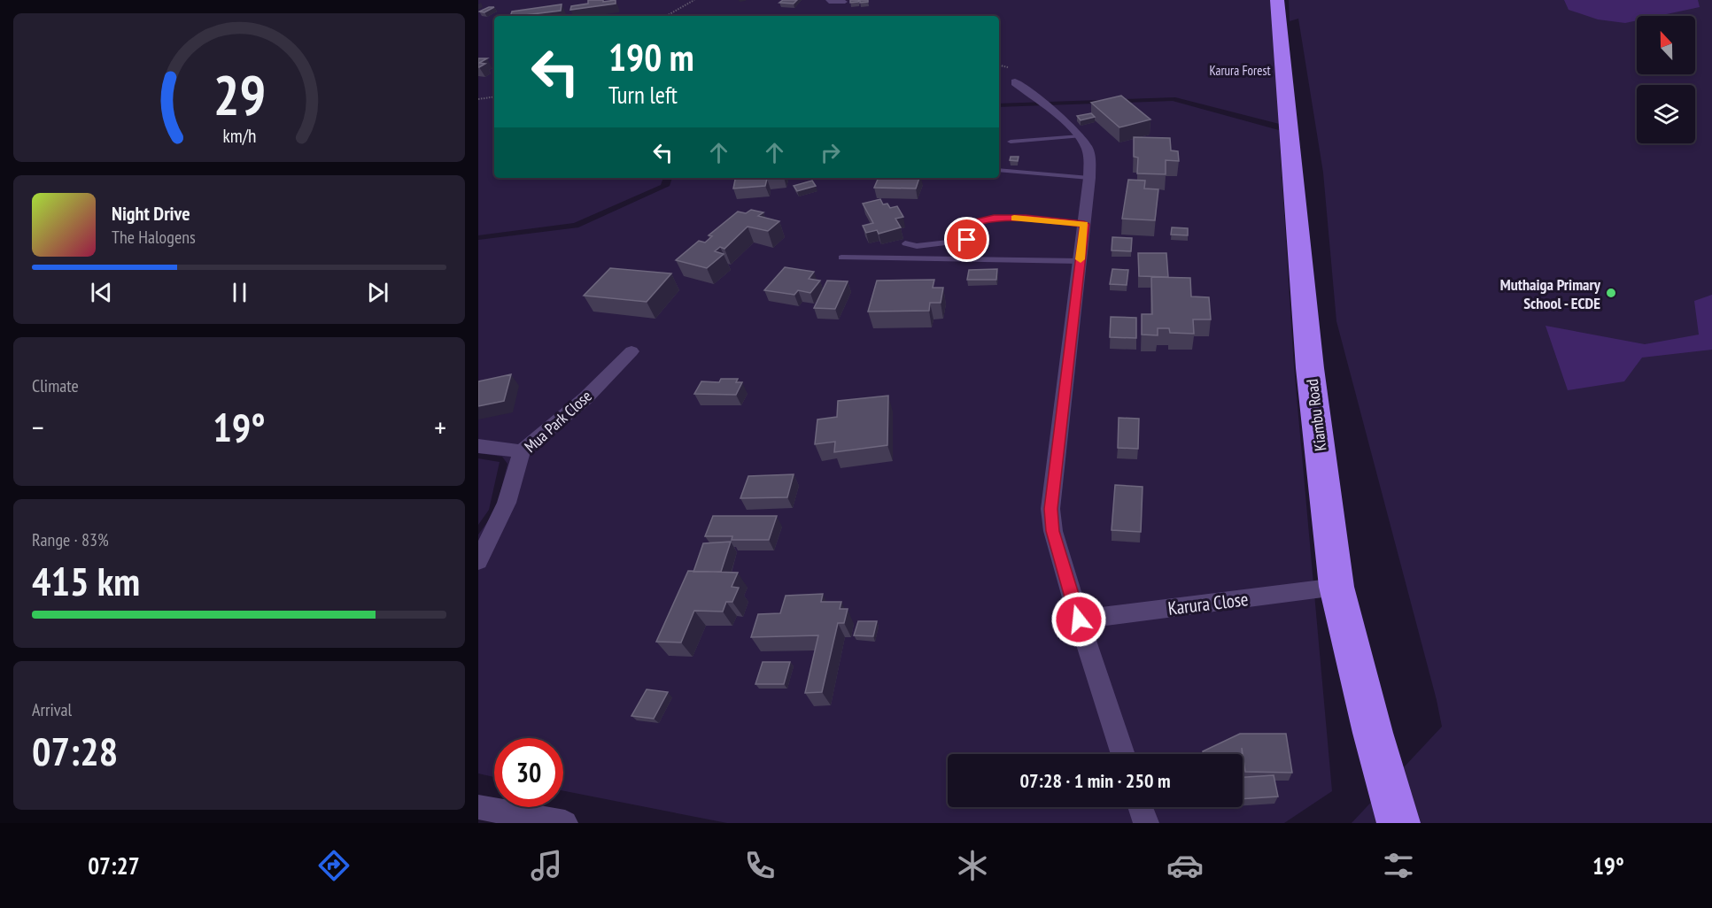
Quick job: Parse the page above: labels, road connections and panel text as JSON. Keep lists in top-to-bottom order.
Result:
{
  "streets": {
    "highway": ["Kiambu Road"],
    "street": ["Mua Park Close", "Karura Close"]
  },
  "crossings": [
    ["Kiambu Road", "Karura Close"]
  ],
  "parks": ["Karura Forest"],
  "places": ["Muthaiga Primary School - ECDE"],
  "north": "top",
  "page": {
    "turn": ["190 m", "Turn left"],
    "song": ["Night Drive", "The Halogens"],
    "tile": [
      "Climate",
      ["Range · 83%", "415 km"],
      ["Arrival", "07:28"]
    ],
    "heat": ["−", "19°", "+"],
    "limit": "30",
    "trip": "07:28 · 1 min · 250 m",
    "tabs": ["07:27", "19°"],
    "gauge": ["29", "km/h"]
  }
}
